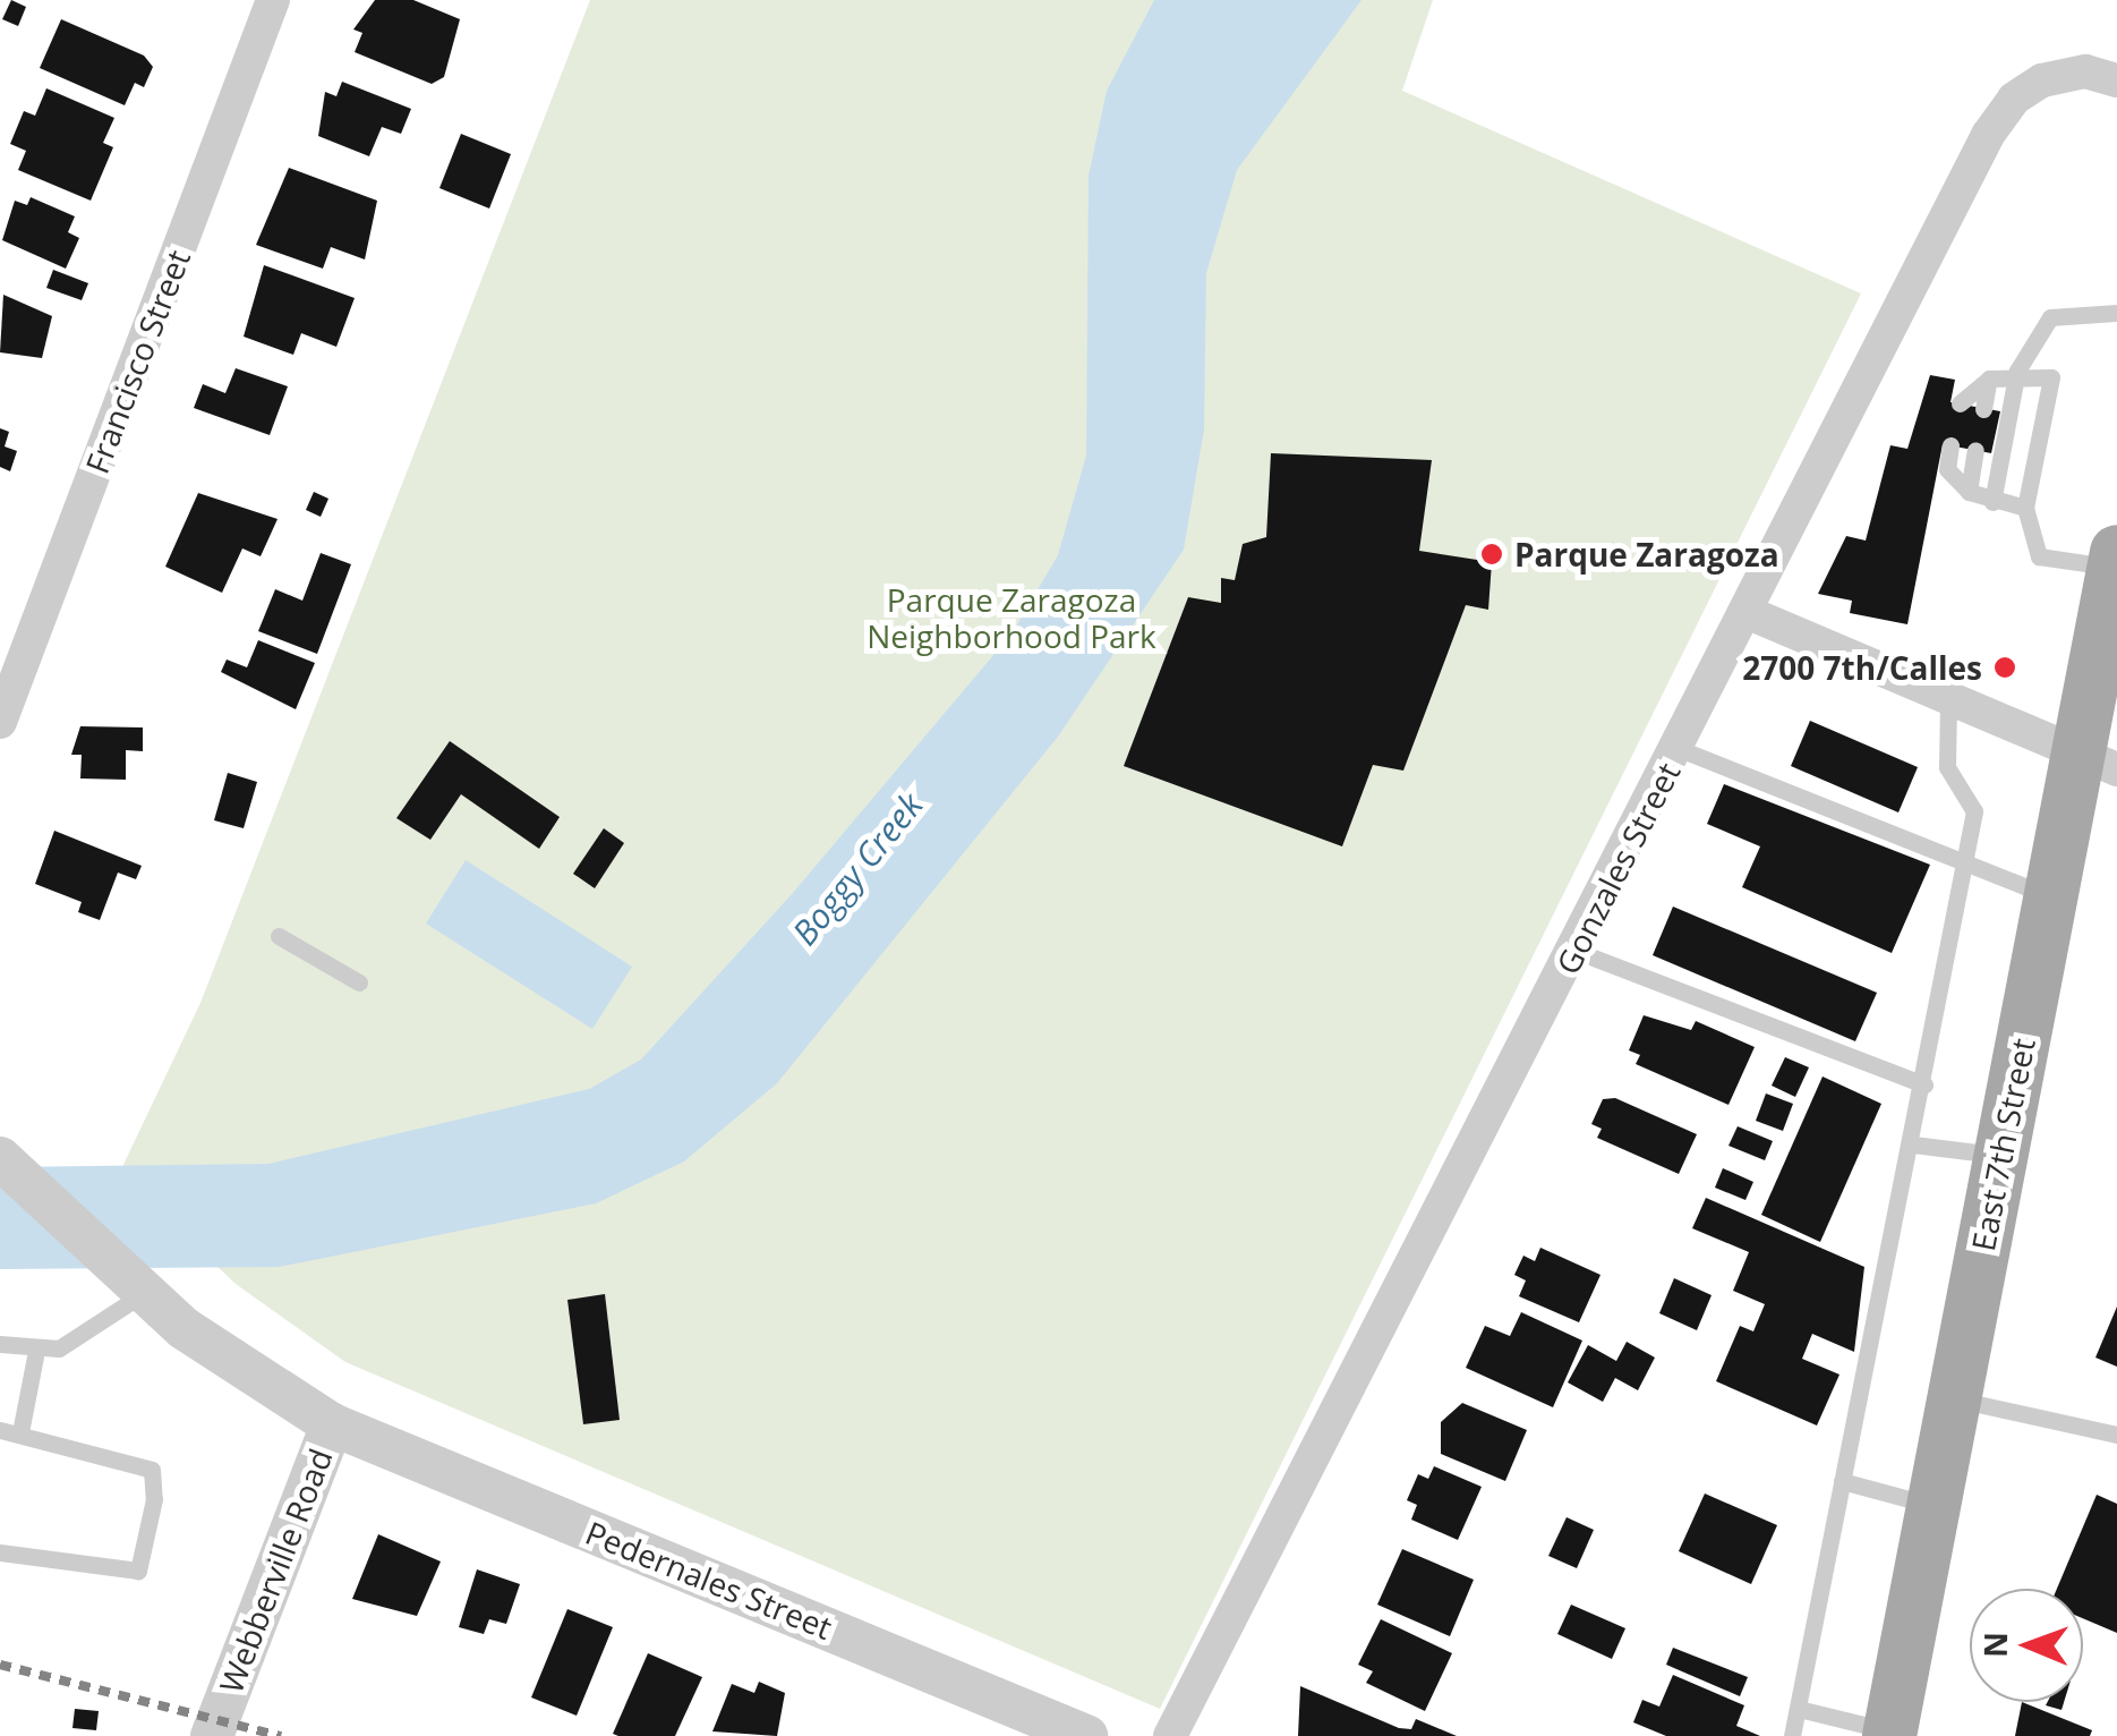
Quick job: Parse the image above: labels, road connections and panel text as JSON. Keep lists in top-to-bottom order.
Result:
{
  "streets": {
    "main road": ["East 7th Street"],
    "street": [
      "Francisco Street",
      "Gonzales Street",
      "Webberville Road",
      "Pedernales Street"
    ]
  },
  "crossings": [
    ["Webberville Road", "Pedernales Street"]
  ],
  "water": ["Boggy Creek"],
  "parks": ["Parque Zaragoza Neighborhood Park"],
  "places": ["Parque Zaragoza", "2700 7th/Calles"],
  "north": "left"
}
